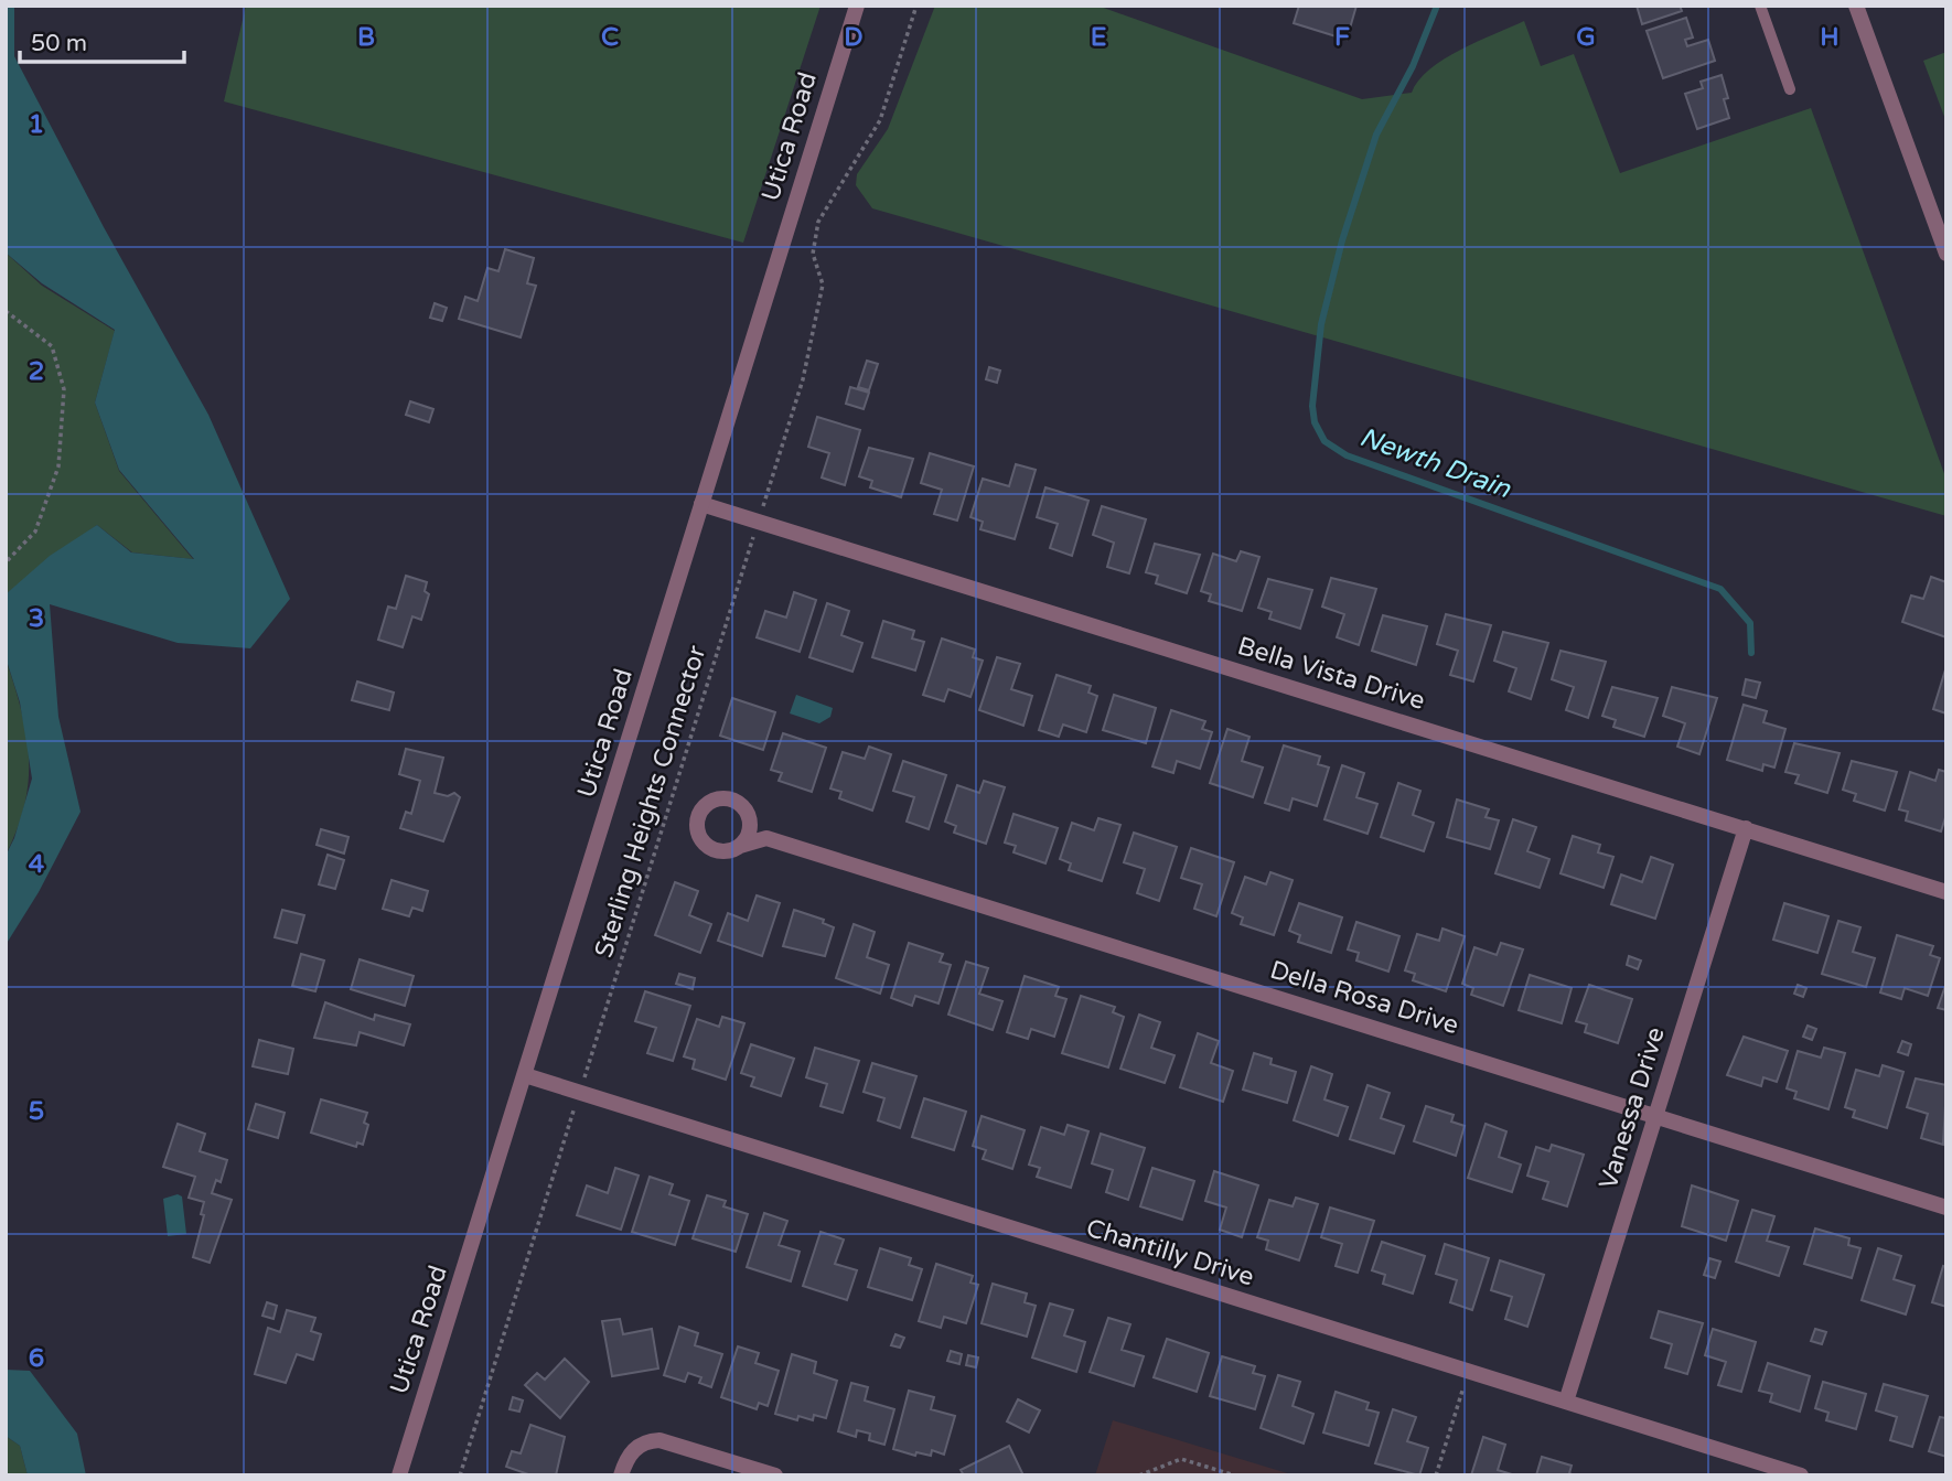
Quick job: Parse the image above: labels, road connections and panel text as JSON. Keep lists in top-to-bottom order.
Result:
{
  "streets": {
    "street": [
      "Utica Road",
      "Bella Vista Drive",
      "Della Rosa Drive",
      "Vanessa Drive",
      "Chantilly Drive"
    ],
    "path": ["Sterling Heights Connector"]
  },
  "crossings": [
    ["Utica Road", "Bella Vista Drive"],
    ["Utica Road", "Chantilly Drive"],
    ["Bella Vista Drive", "Vanessa Drive"],
    ["Della Rosa Drive", "Vanessa Drive"],
    ["Vanessa Drive", "Chantilly Drive"]
  ],
  "water": ["Newth Drain"],
  "scale_bar": "50 m",
  "grid": {
    "columns": [
      "B",
      "C",
      "D",
      "E",
      "F",
      "G",
      "H"
    ],
    "rows": [
      "1",
      "2",
      "3",
      "4",
      "5",
      "6"
    ]
  }
}
